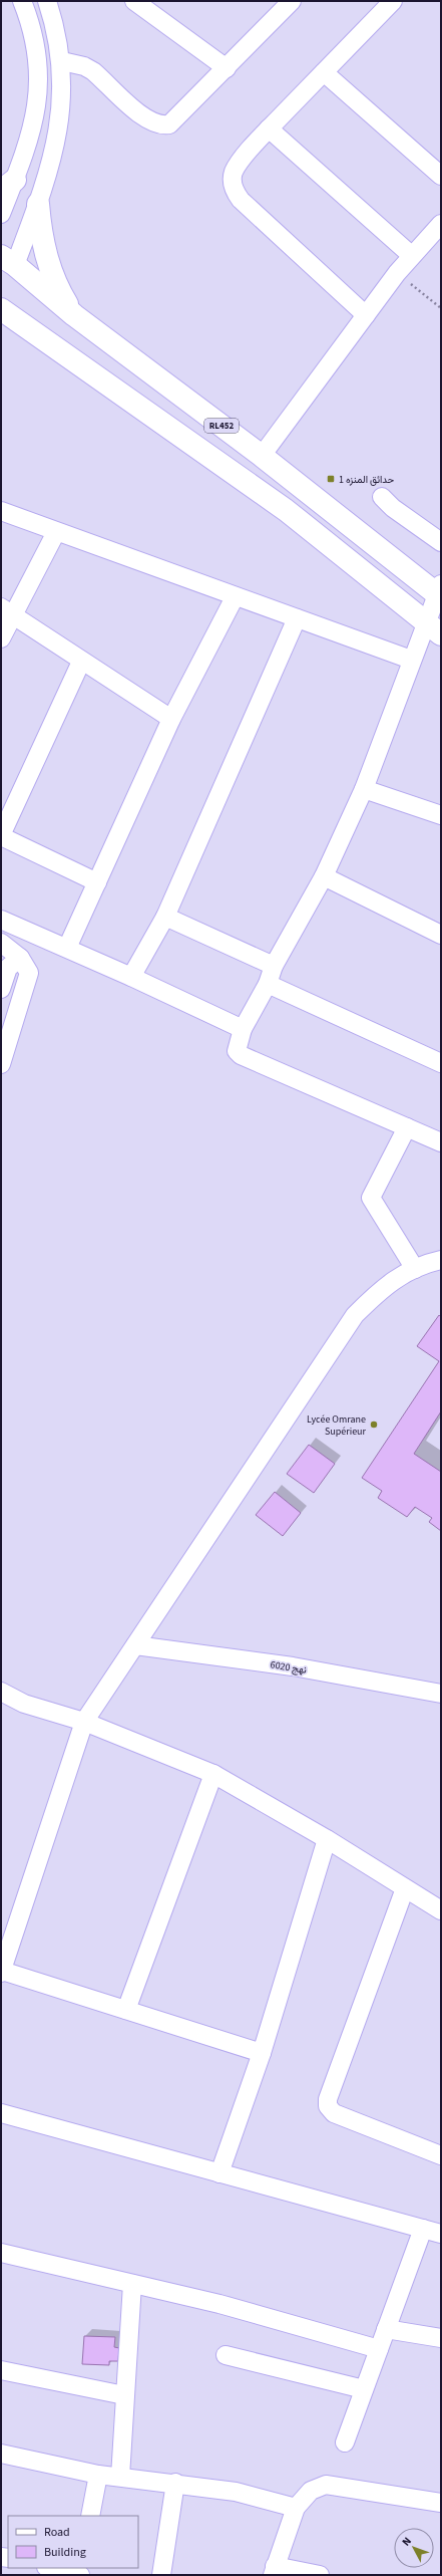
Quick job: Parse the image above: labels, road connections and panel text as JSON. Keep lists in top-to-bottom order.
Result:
{
  "streets": {
    "highway": ["RL452"],
    "street": ["نهج 6020"]
  },
  "places": {
    "transit": ["حدائق المنزه 1"],
    "other": ["Lycée Omrane Supérieur"]
  },
  "legend": ["Road", "Building"],
  "north": "top left"
}
